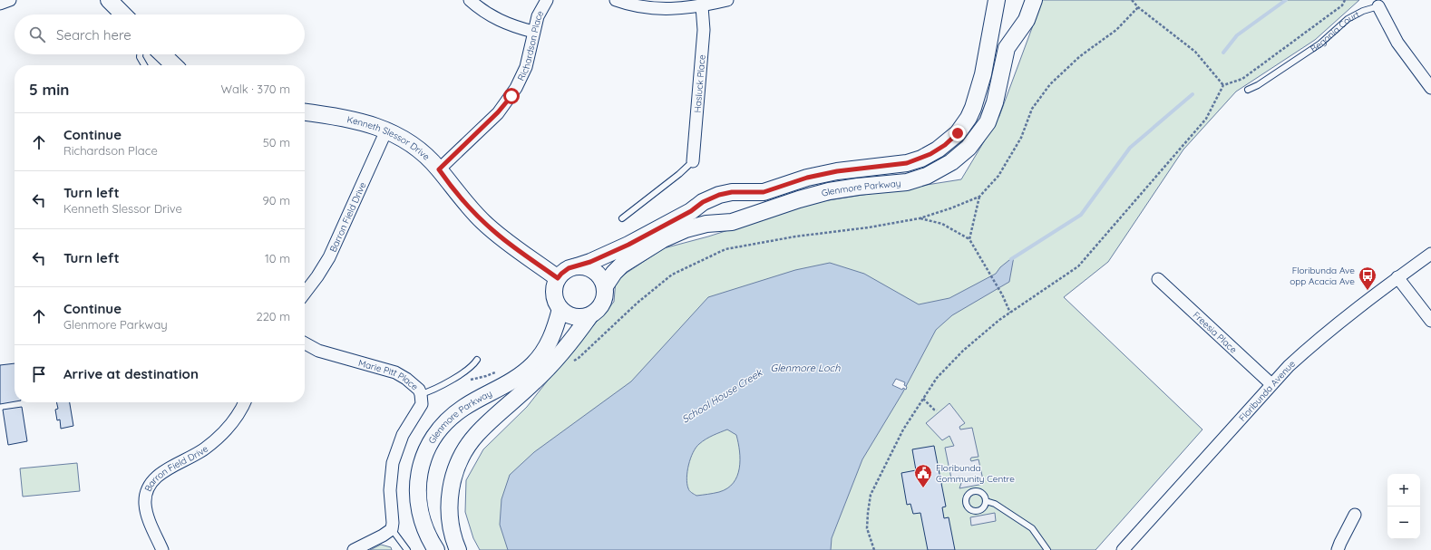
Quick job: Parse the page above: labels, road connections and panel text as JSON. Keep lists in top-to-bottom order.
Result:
{
  "streets": {
    "main road": ["Kenneth Slessor Drive", "Glenmore Parkway"],
    "street": [
      "Begonia Court",
      "Richardson Place",
      "Hasluck Place",
      "Barron Field Drive",
      "Freesia Place",
      "Marie Pitt Place",
      "Floribunda Avenue"
    ]
  },
  "crossings": [
    ["Richardson Place", "Kenneth Slessor Drive"],
    ["Kenneth Slessor Drive", "Glenmore Parkway"],
    ["Kenneth Slessor Drive", "Barron Field Drive"],
    ["Freesia Place", "Floribunda Avenue"]
  ],
  "water": ["Glenmore Loch", "School House Creek"],
  "places": {
    "bus stop": ["Floribunda Ave opp Acacia Ave"],
    "public building": ["Floribunda Community Centre"]
  },
  "page": {
    "search": "Search here",
    "heading": ["5 min", "Walk · 370 m"],
    "list": [
      ["Continue", "Richardson Place", "50 m"],
      ["Turn left", "Kenneth Slessor Drive", "90 m"],
      ["Turn left", "10 m"],
      ["Continue", "Glenmore Parkway", "220 m"],
      "Arrive at destination"
    ],
    "map_buttons": ["+", "−"]
  }
}
